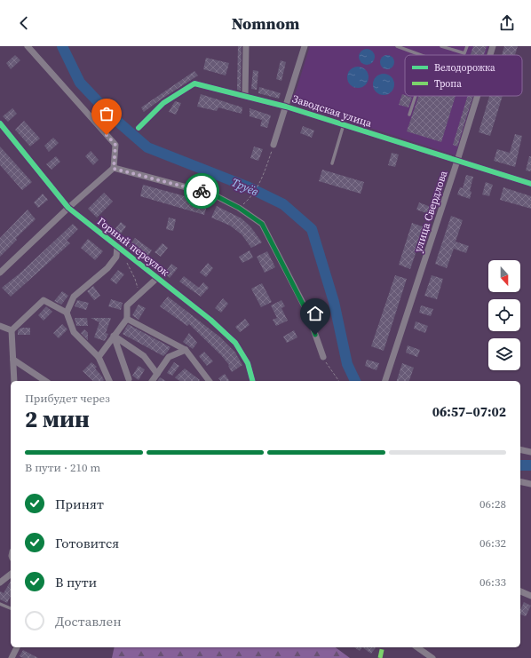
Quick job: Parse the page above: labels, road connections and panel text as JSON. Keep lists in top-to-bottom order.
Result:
{
  "streets": {
    "street": ["Заводская улица", "улица Свердлова", "Горный переулок"]
  },
  "crossings": [
    ["Заводская улица", "улица Свердлова"]
  ],
  "water": ["Труёв"],
  "legend": ["Велодорожка", "Тропа"],
  "north": "bottom",
  "page": {
    "header": "Nomnom",
    "heading": ["2 мин", "Прибудет через", "06:57–07:02"],
    "bar": "В пути · 210 m",
    "list": [
      ["Принят", "06:28"],
      ["Готовится", "06:32"],
      ["В пути", "06:33"],
      "Доставлен"
    ]
  }
}
